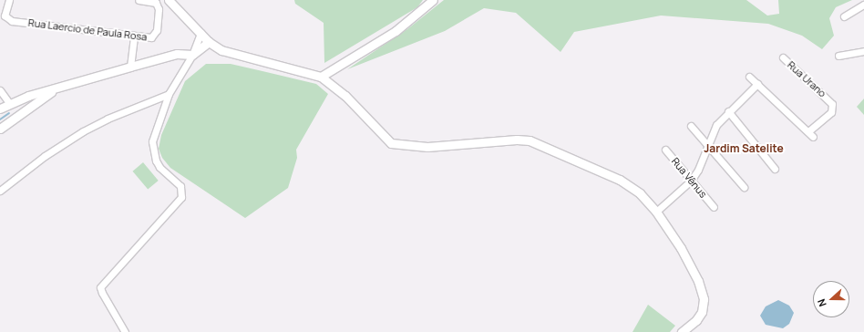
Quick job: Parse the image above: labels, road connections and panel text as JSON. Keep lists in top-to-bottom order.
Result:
{
  "streets": {
    "street": ["Rua Laercio de Paula Rosa", "Rua Urano", "Rua Vênus"]
  },
  "districts": ["Jardim Satelite"],
  "north": "left"
}
